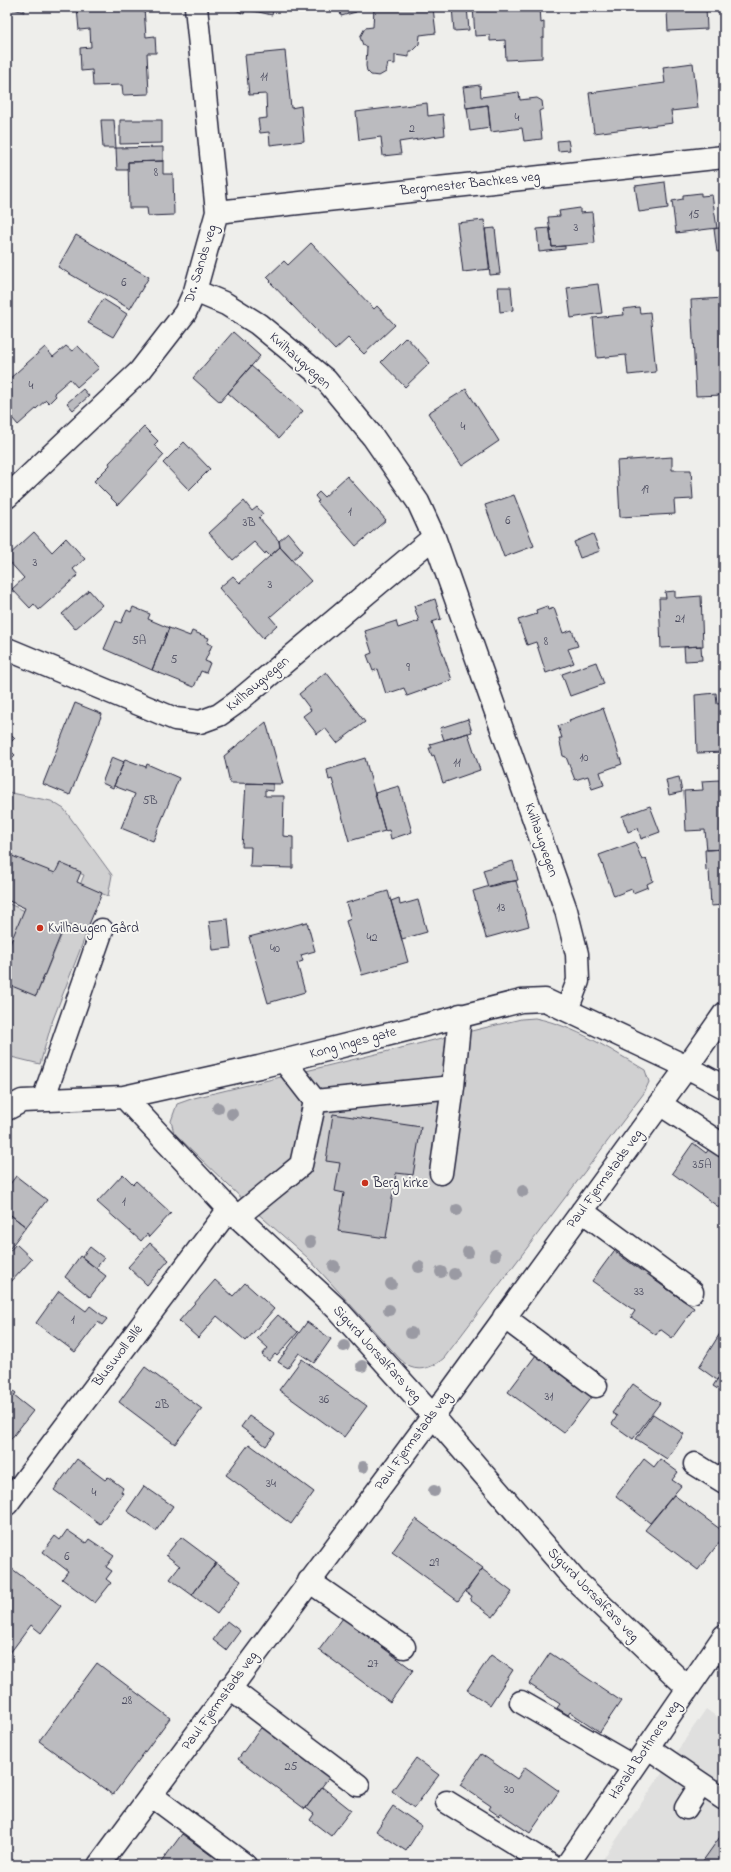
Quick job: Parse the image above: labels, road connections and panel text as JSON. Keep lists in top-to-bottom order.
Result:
{
  "streets": {
    "street": [
      "Bergmester Bachkes veg",
      "Dr. Sands veg",
      "Kvilhaugvegen",
      "Kong Inges gate",
      "Paul Fjermstads veg",
      "Sigurd Jorsalfars veg",
      "Blusuvoll allé",
      "Harald Bothners veg"
    ]
  },
  "crossings": [
    ["Bergmester Bachkes veg", "Dr. Sands veg"],
    ["Dr. Sands veg", "Kvilhaugvegen"],
    ["Kvilhaugvegen", "Kong Inges gate"],
    ["Kong Inges gate", "Paul Fjermstads veg"],
    ["Kong Inges gate", "Sigurd Jorsalfars veg"],
    ["Paul Fjermstads veg", "Sigurd Jorsalfars veg"],
    ["Sigurd Jorsalfars veg", "Blusuvoll allé"],
    ["Sigurd Jorsalfars veg", "Harald Bothners veg"]
  ],
  "places": ["Kvilhaugen Gård", "Berg kirke"],
  "house_numbers": [
    "11",
    "4",
    "2",
    "8",
    "15",
    "3",
    "6",
    "4",
    "4",
    "19",
    "1",
    "6",
    "3B",
    "3",
    "3",
    "21",
    "5A",
    "8",
    "5",
    "9",
    "10",
    "11",
    "5B",
    "13",
    "42",
    "40",
    "35A",
    "1",
    "33",
    "1",
    "31",
    "36",
    "2B",
    "34",
    "4",
    "6",
    "29",
    "27",
    "28",
    "25",
    "30"
  ]
}
